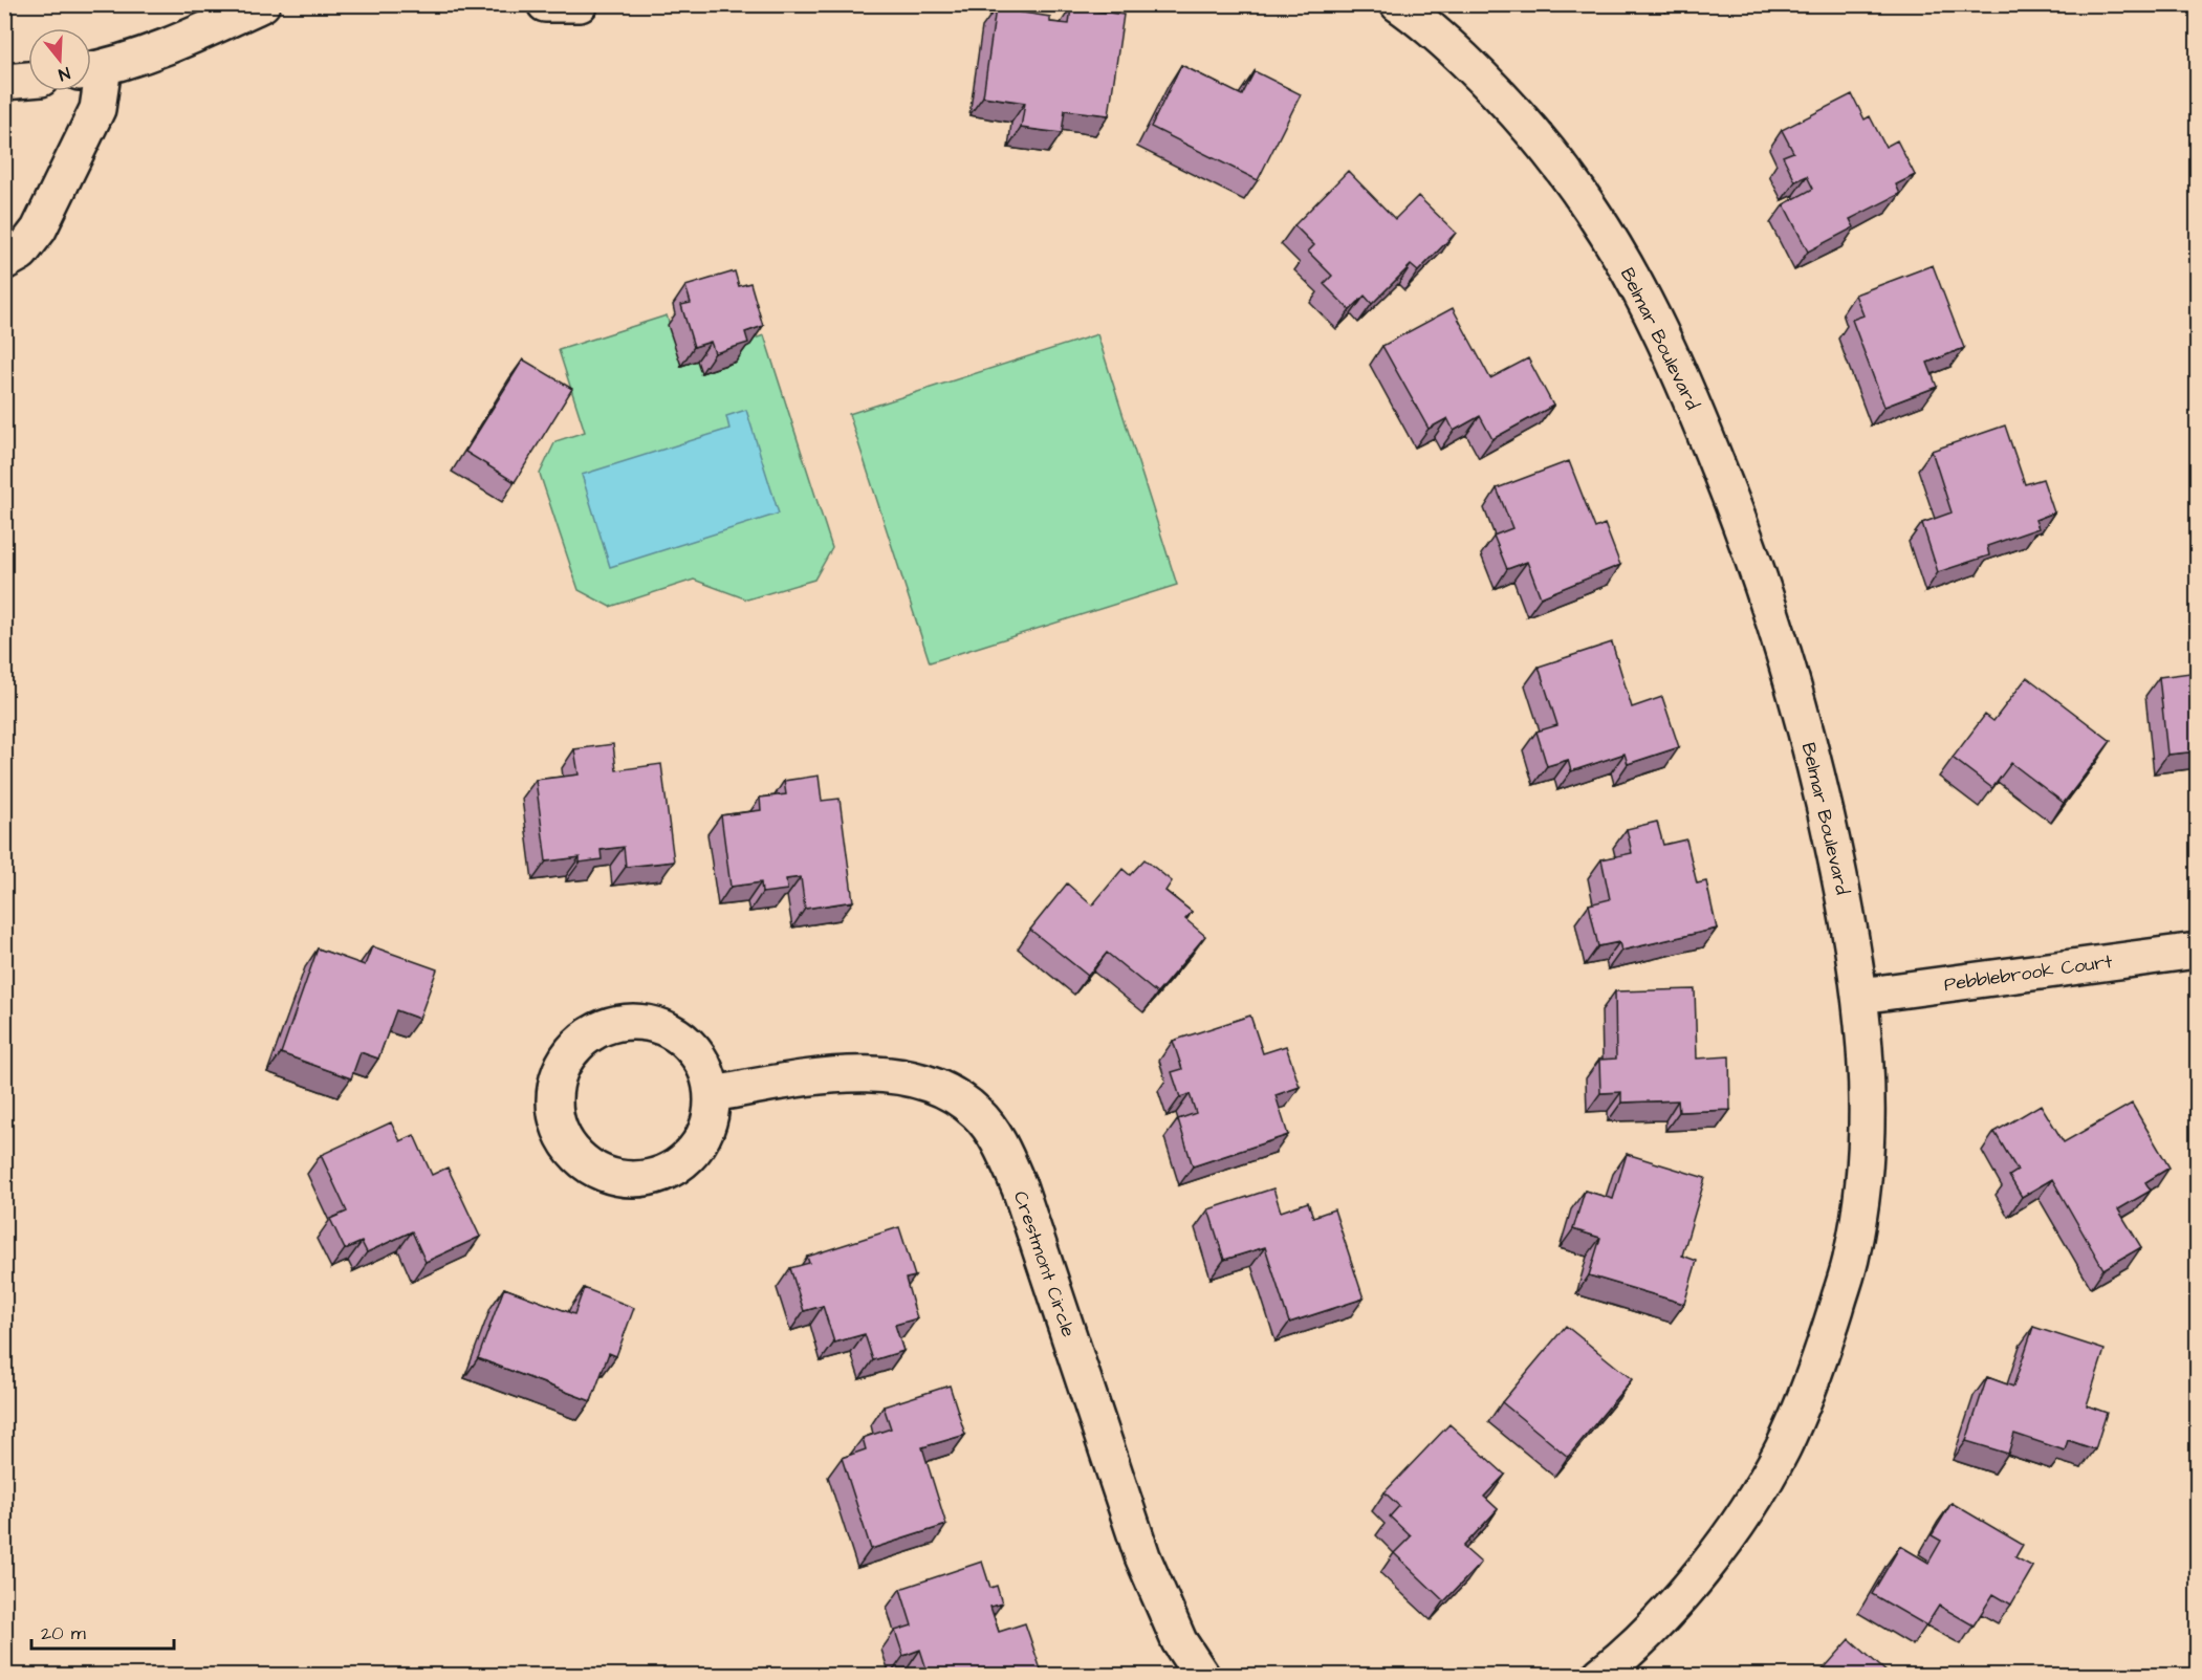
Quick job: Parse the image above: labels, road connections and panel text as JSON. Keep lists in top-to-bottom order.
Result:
{
  "streets": {
    "street": ["Belmar Boulevard", "Pebblebrook Court", "Crestmont Circle"]
  },
  "crossings": [
    ["Belmar Boulevard", "Pebblebrook Court"]
  ],
  "scale_bar": "20 m",
  "north": "bottom"
}
